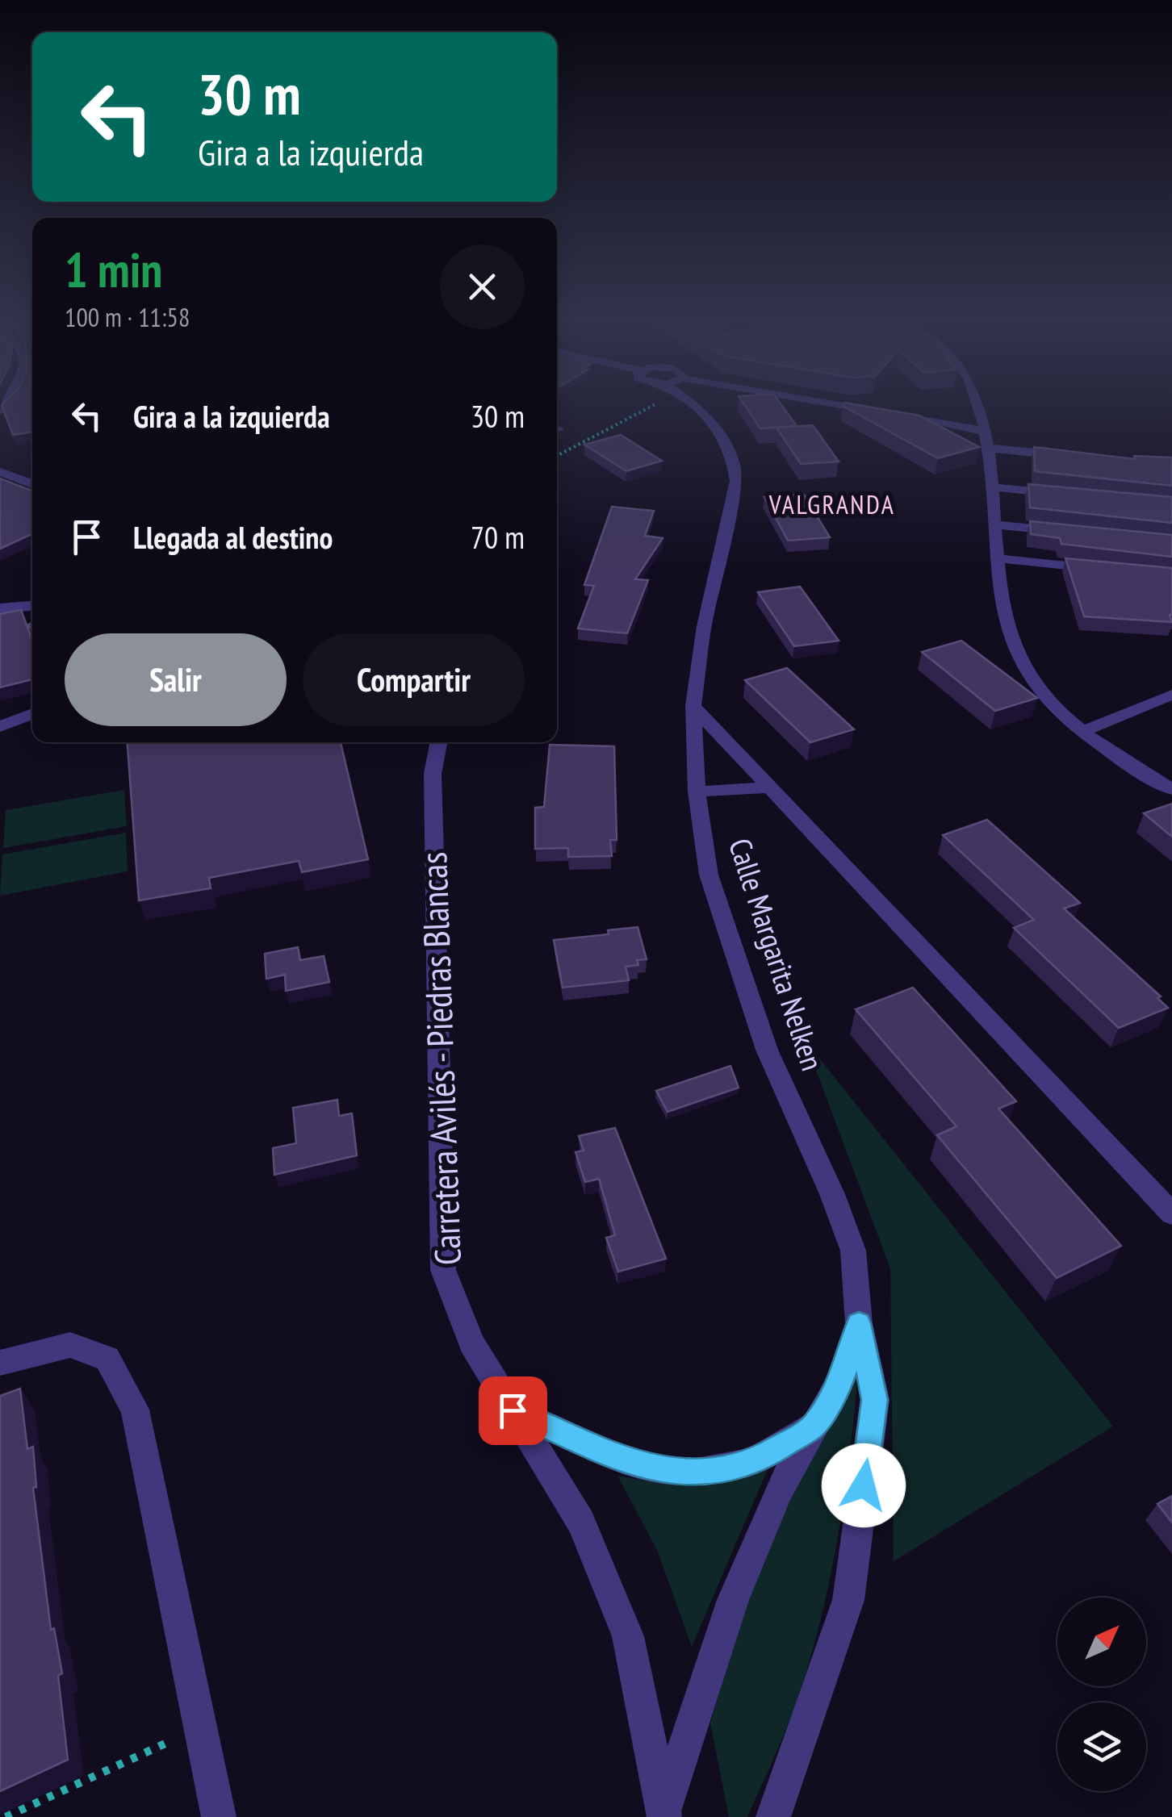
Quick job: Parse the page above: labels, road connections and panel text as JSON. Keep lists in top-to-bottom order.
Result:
{
  "streets": {
    "street": ["Calle Margarita Nelken", "Carretera Avilés - Piedras Blancas"]
  },
  "districts": ["VALGRANDA"],
  "north": "top right",
  "page": {
    "turn": ["30 m", "Gira a la izquierda"],
    "heading": ["1 min", "100 m · 11:58"],
    "list": [
      {
        "name": "Gira a la izquierda",
        "value": "30 m"
      },
      {
        "name": "Llegada al destino",
        "value": "70 m"
      }
    ],
    "buttons": ["Salir", "Compartir"]
  }
}
